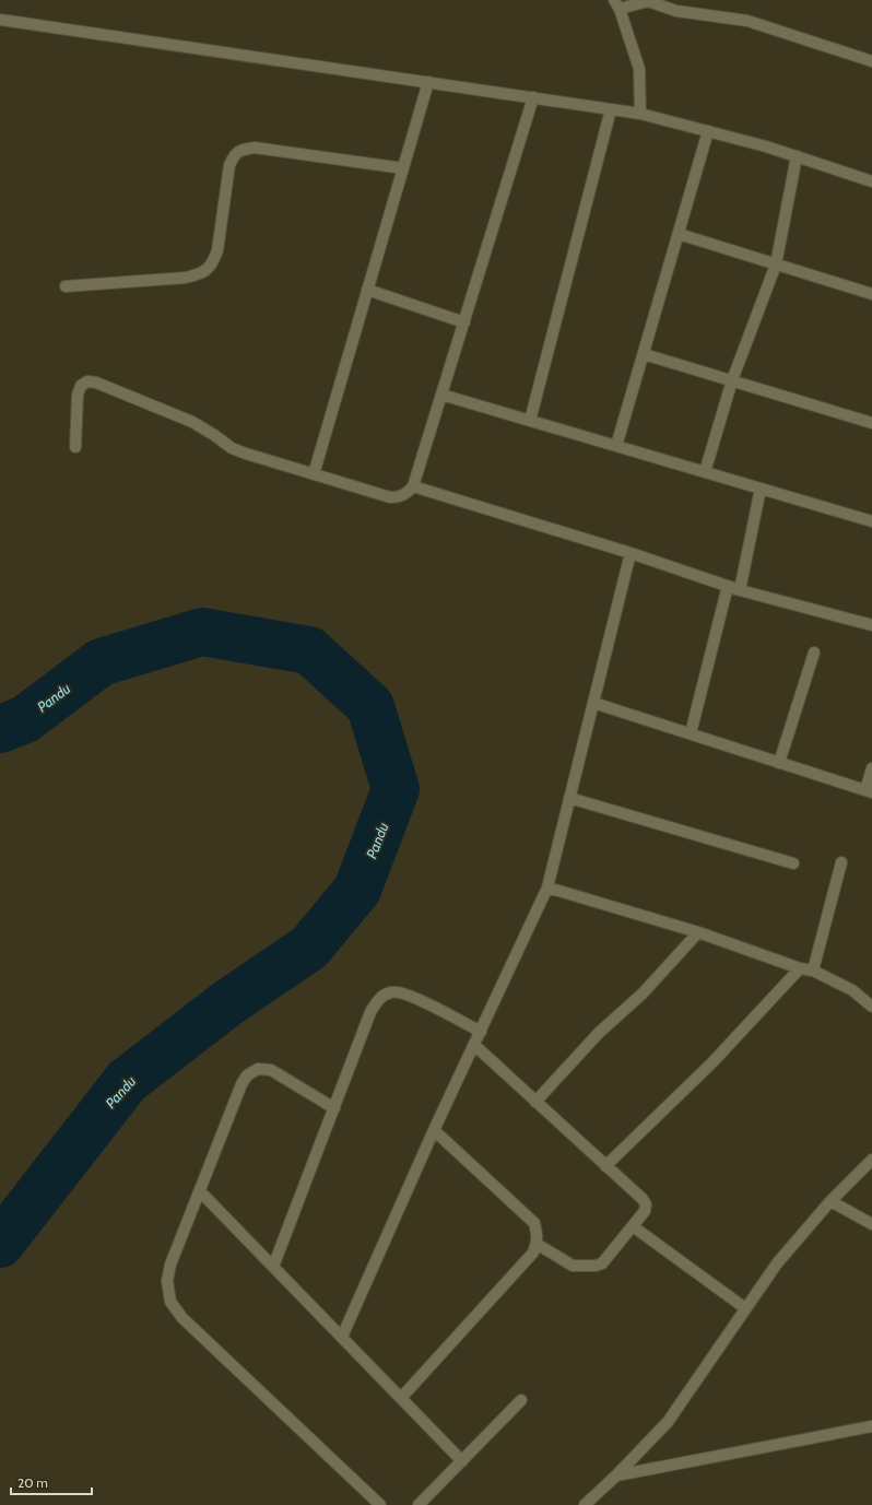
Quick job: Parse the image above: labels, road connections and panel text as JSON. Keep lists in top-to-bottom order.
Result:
{
  "water": ["Pandu"],
  "scale_bar": "20 m"
}
